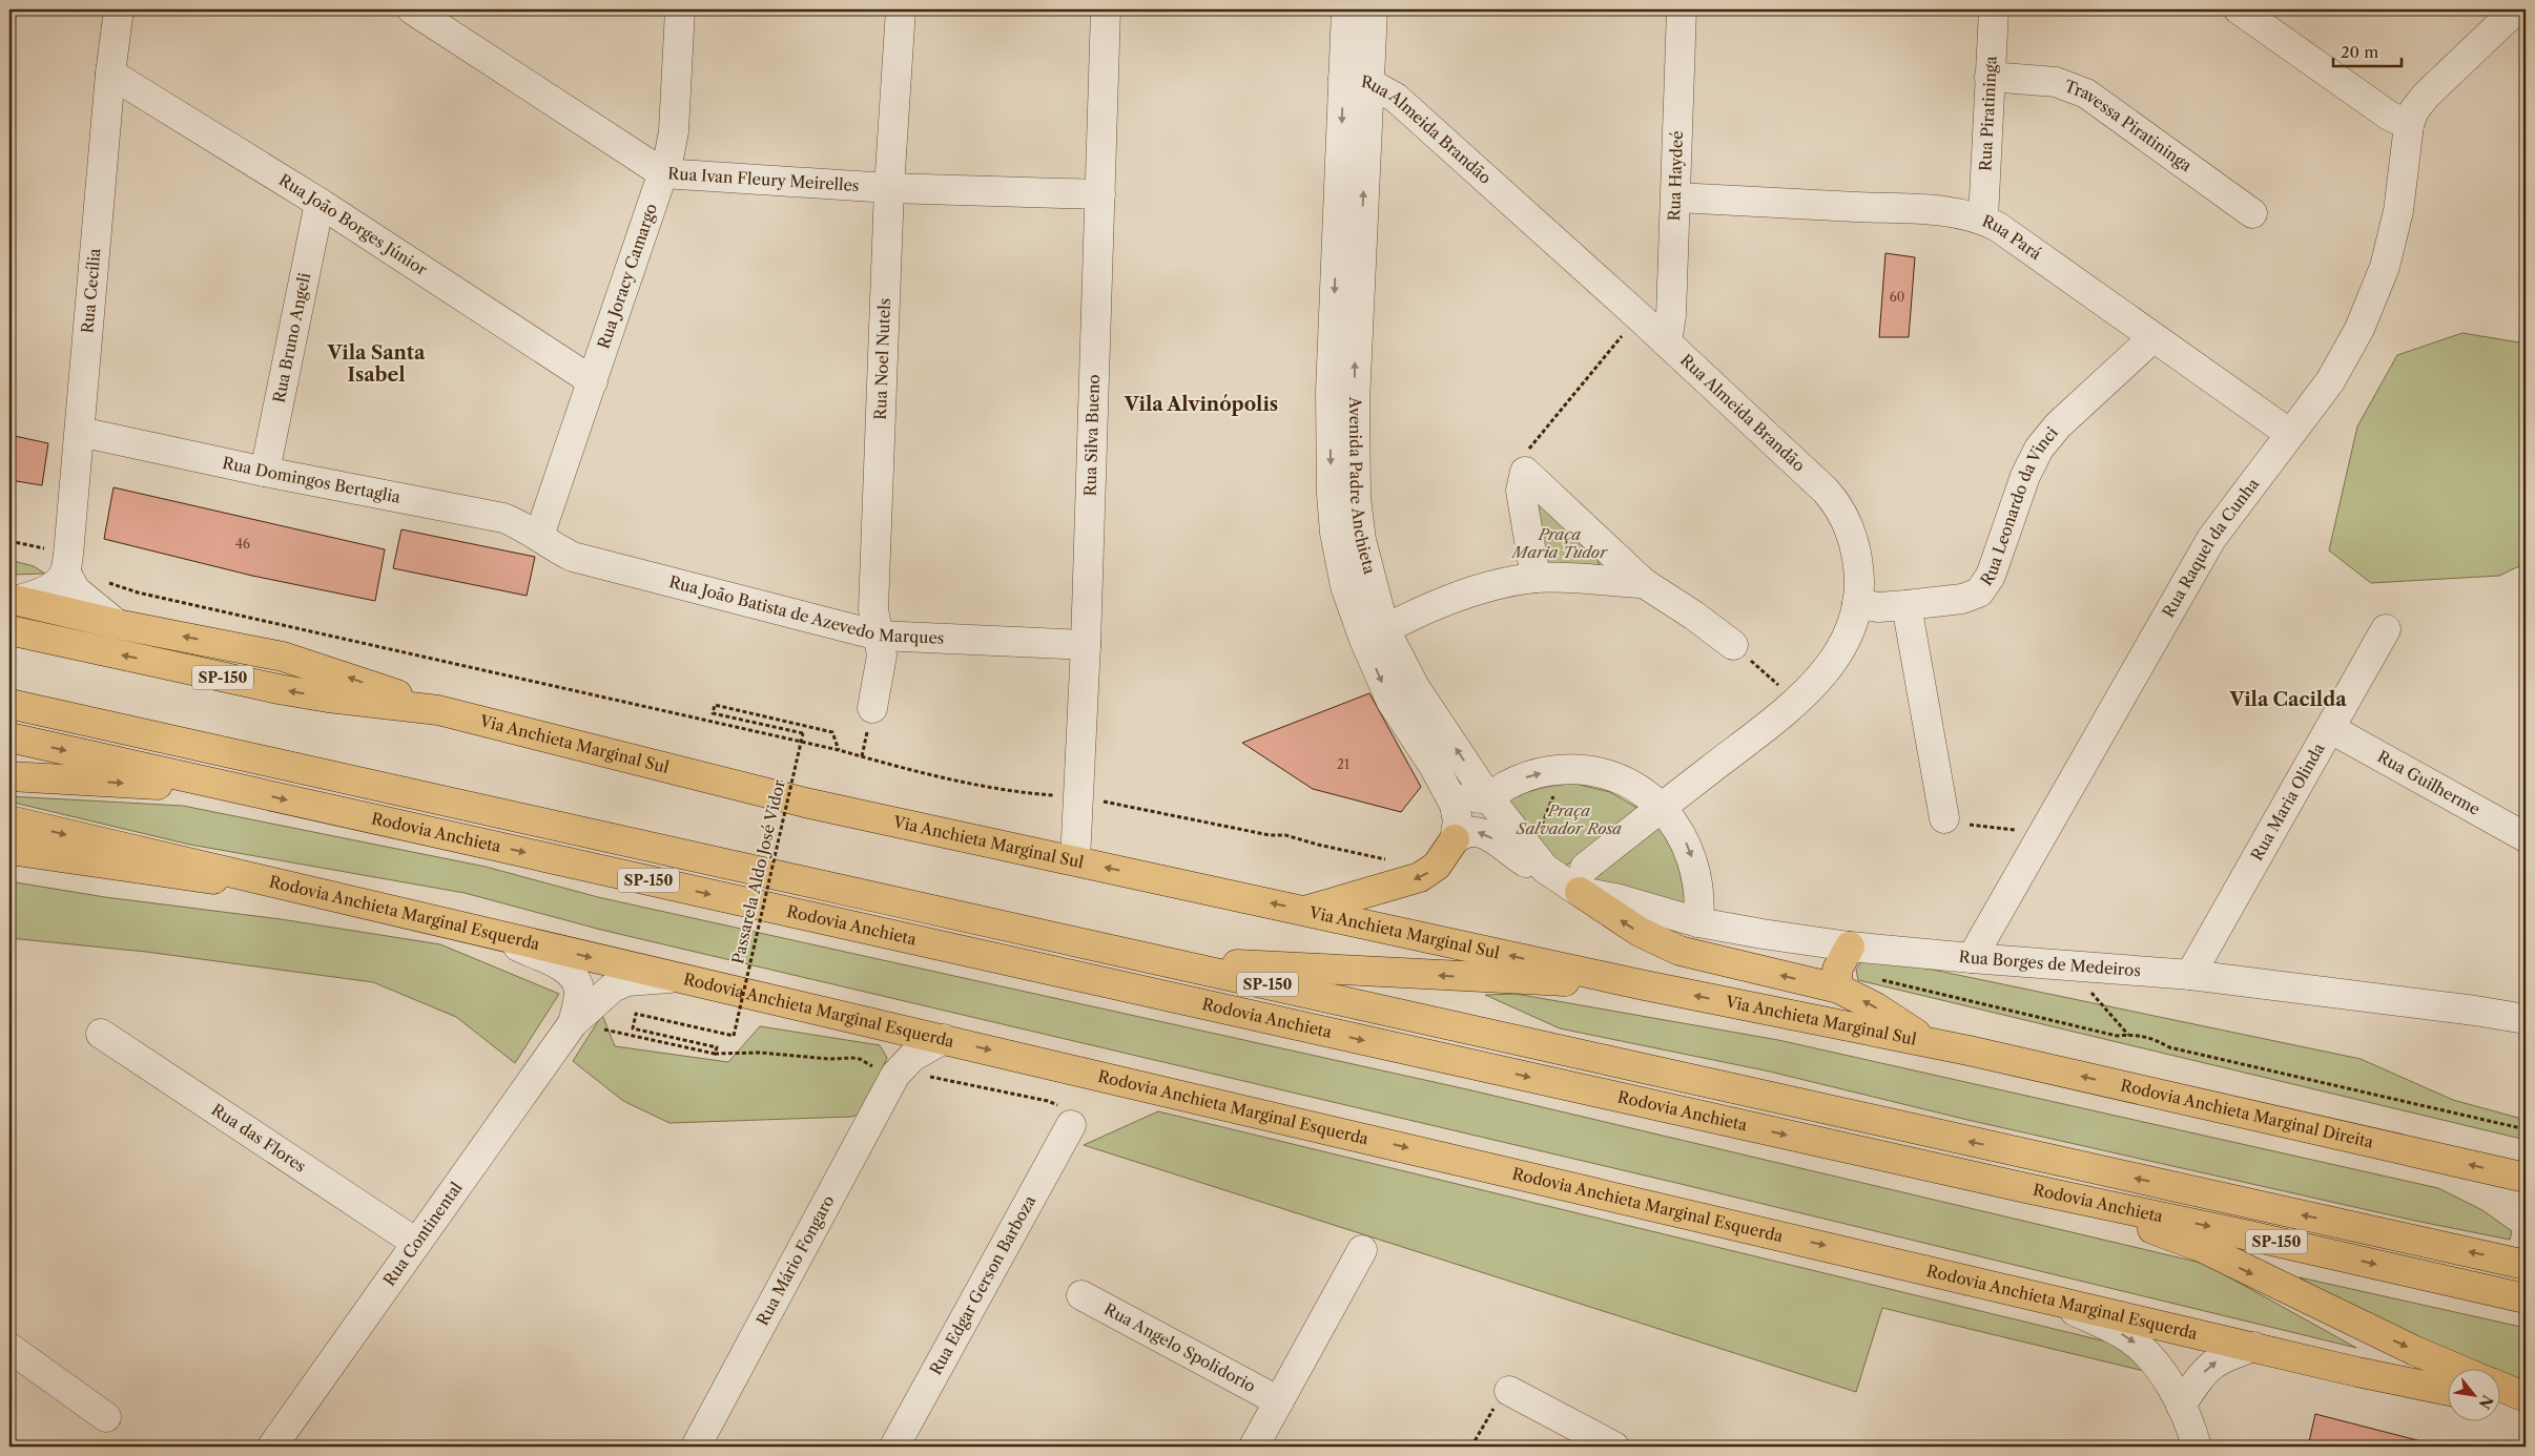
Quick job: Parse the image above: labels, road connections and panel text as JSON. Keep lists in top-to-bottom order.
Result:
{
  "streets": {
    "main road": [
      "SP-150",
      "Via Anchieta Marginal Sul",
      "Rodovia Anchieta",
      "Rodovia Anchieta Marginal Esquerda",
      "Rodovia Anchieta Marginal Direita"
    ],
    "street": [
      "Rua Piratininga",
      "Travessa Piratininga",
      "Rua Almeida Brandão",
      "Rua Haydeé",
      "Rua Ivan Fleury Meirelles",
      "Rua João Borges Júnior",
      "Rua Pará",
      "Rua Joracy Camargo",
      "Rua Cecília",
      "Rua Bruno Angeli",
      "Rua Noel Nutels",
      "Rua Silva Bueno",
      "Rua Domingos Bertaglia",
      "Avenida Padre Anchieta",
      "Rua Leonardo da Vinci",
      "Rua Raquel da Cunha",
      "Rua João Batista de Azevedo Marques",
      "Rua Guilherme",
      "Rua Maria Olinda",
      "Rua Borges de Medeiros",
      "Rua das Flores",
      "Rua Continental",
      "Rua Mário Fongaro",
      "Rua Edgar Gerson Barboza",
      "Rua Angelo Spolidorio"
    ],
    "path": ["Passarela Aldo José Vidor"]
  },
  "crossings": [
    ["Rua Piratininga", "Travessa Piratininga"],
    ["Rua Piratininga", "Rua Pará"],
    ["Rua Almeida Brandão", "Rua Haydeé"],
    ["Rua Almeida Brandão", "Avenida Padre Anchieta"],
    ["Rua Almeida Brandão", "Rua Leonardo da Vinci"],
    ["Rua Almeida Brandão", "Rua Borges de Medeiros"],
    ["Rua Haydeé", "Rua Pará"],
    ["Rua Ivan Fleury Meirelles", "Rua Joracy Camargo"],
    ["Rua Ivan Fleury Meirelles", "Rua Noel Nutels"],
    ["Rua Ivan Fleury Meirelles", "Rua Silva Bueno"],
    ["Rua João Borges Júnior", "Rua Joracy Camargo"],
    ["Rua João Borges Júnior", "Rua Cecília"],
    ["Rua João Borges Júnior", "Rua Bruno Angeli"],
    ["Rua Pará", "Rua Leonardo da Vinci"],
    ["Rua Pará", "Rua Raquel da Cunha"],
    ["Rua Joracy Camargo", "Rua Domingos Bertaglia"],
    ["Rua Joracy Camargo", "Rua João Batista de Azevedo Marques"],
    ["Rua Cecília", "Rua Domingos Bertaglia"],
    ["Rua Bruno Angeli", "Rua Domingos Bertaglia"],
    ["Rua Noel Nutels", "Rua João Batista de Azevedo Marques"],
    ["Rua Silva Bueno", "Rua João Batista de Azevedo Marques"],
    ["Rua Silva Bueno", "Via Anchieta Marginal Sul"],
    ["Rua Domingos Bertaglia", "Rua João Batista de Azevedo Marques"],
    ["Avenida Padre Anchieta", "Rua Borges de Medeiros"],
    ["Rua Raquel da Cunha", "Rua Borges de Medeiros"],
    ["Via Anchieta Marginal Sul", "Rodovia Anchieta Marginal Direita"],
    ["Rua Guilherme", "Rua Maria Olinda"],
    ["Rua Maria Olinda", "Rua Borges de Medeiros"],
    ["Rodovia Anchieta Marginal Esquerda", "Rua Continental"],
    ["Rodovia Anchieta Marginal Esquerda", "Rua Mário Fongaro"],
    ["Rua das Flores", "Rua Continental"]
  ],
  "districts": ["Vila Santa Isabel", "Vila Alvinópolis", "Vila Cacilda"],
  "parks": ["Praça Maria Tudor", "Praça Salvador Rosa"],
  "house_numbers": ["60", "46", "21"],
  "scale_bar": "20 m",
  "north": "bottom right"
}
